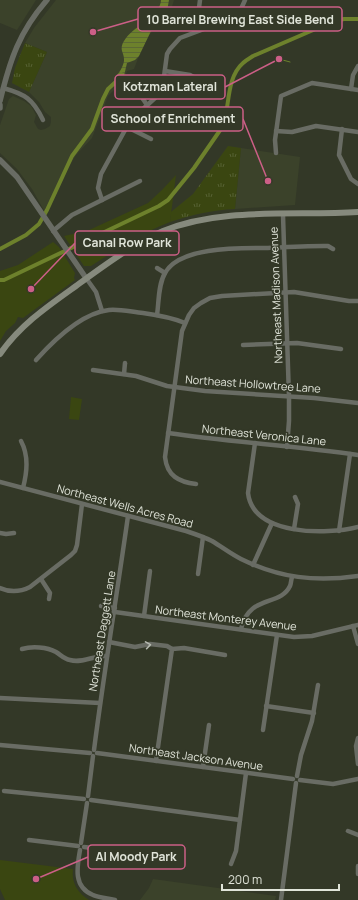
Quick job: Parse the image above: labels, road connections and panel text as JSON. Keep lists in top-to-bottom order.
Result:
{
  "streets": {
    "street": [
      "Northeast Madison Avenue",
      "Northeast Hollowtree Lane",
      "Northeast Veronica Lane",
      "Northeast Wells Acres Road",
      "Northeast Monterey Avenue",
      "Northeast Daggett Lane",
      "Northeast Jackson Avenue"
    ]
  },
  "crossings": [
    ["Northeast Madison Avenue", "Northeast Hollowtree Lane"],
    ["Northeast Madison Avenue", "Northeast Veronica Lane"],
    ["Northeast Wells Acres Road", "Northeast Daggett Lane"],
    ["Northeast Monterey Avenue", "Northeast Daggett Lane"],
    ["Northeast Daggett Lane", "Northeast Jackson Avenue"]
  ],
  "places": [
    "10 Barrel Brewing East Side Bend",
    "Kotzman Lateral",
    "School of Enrichment",
    "Canal Row Park",
    "Al Moody Park"
  ],
  "scale_bar": "200 m"
}
